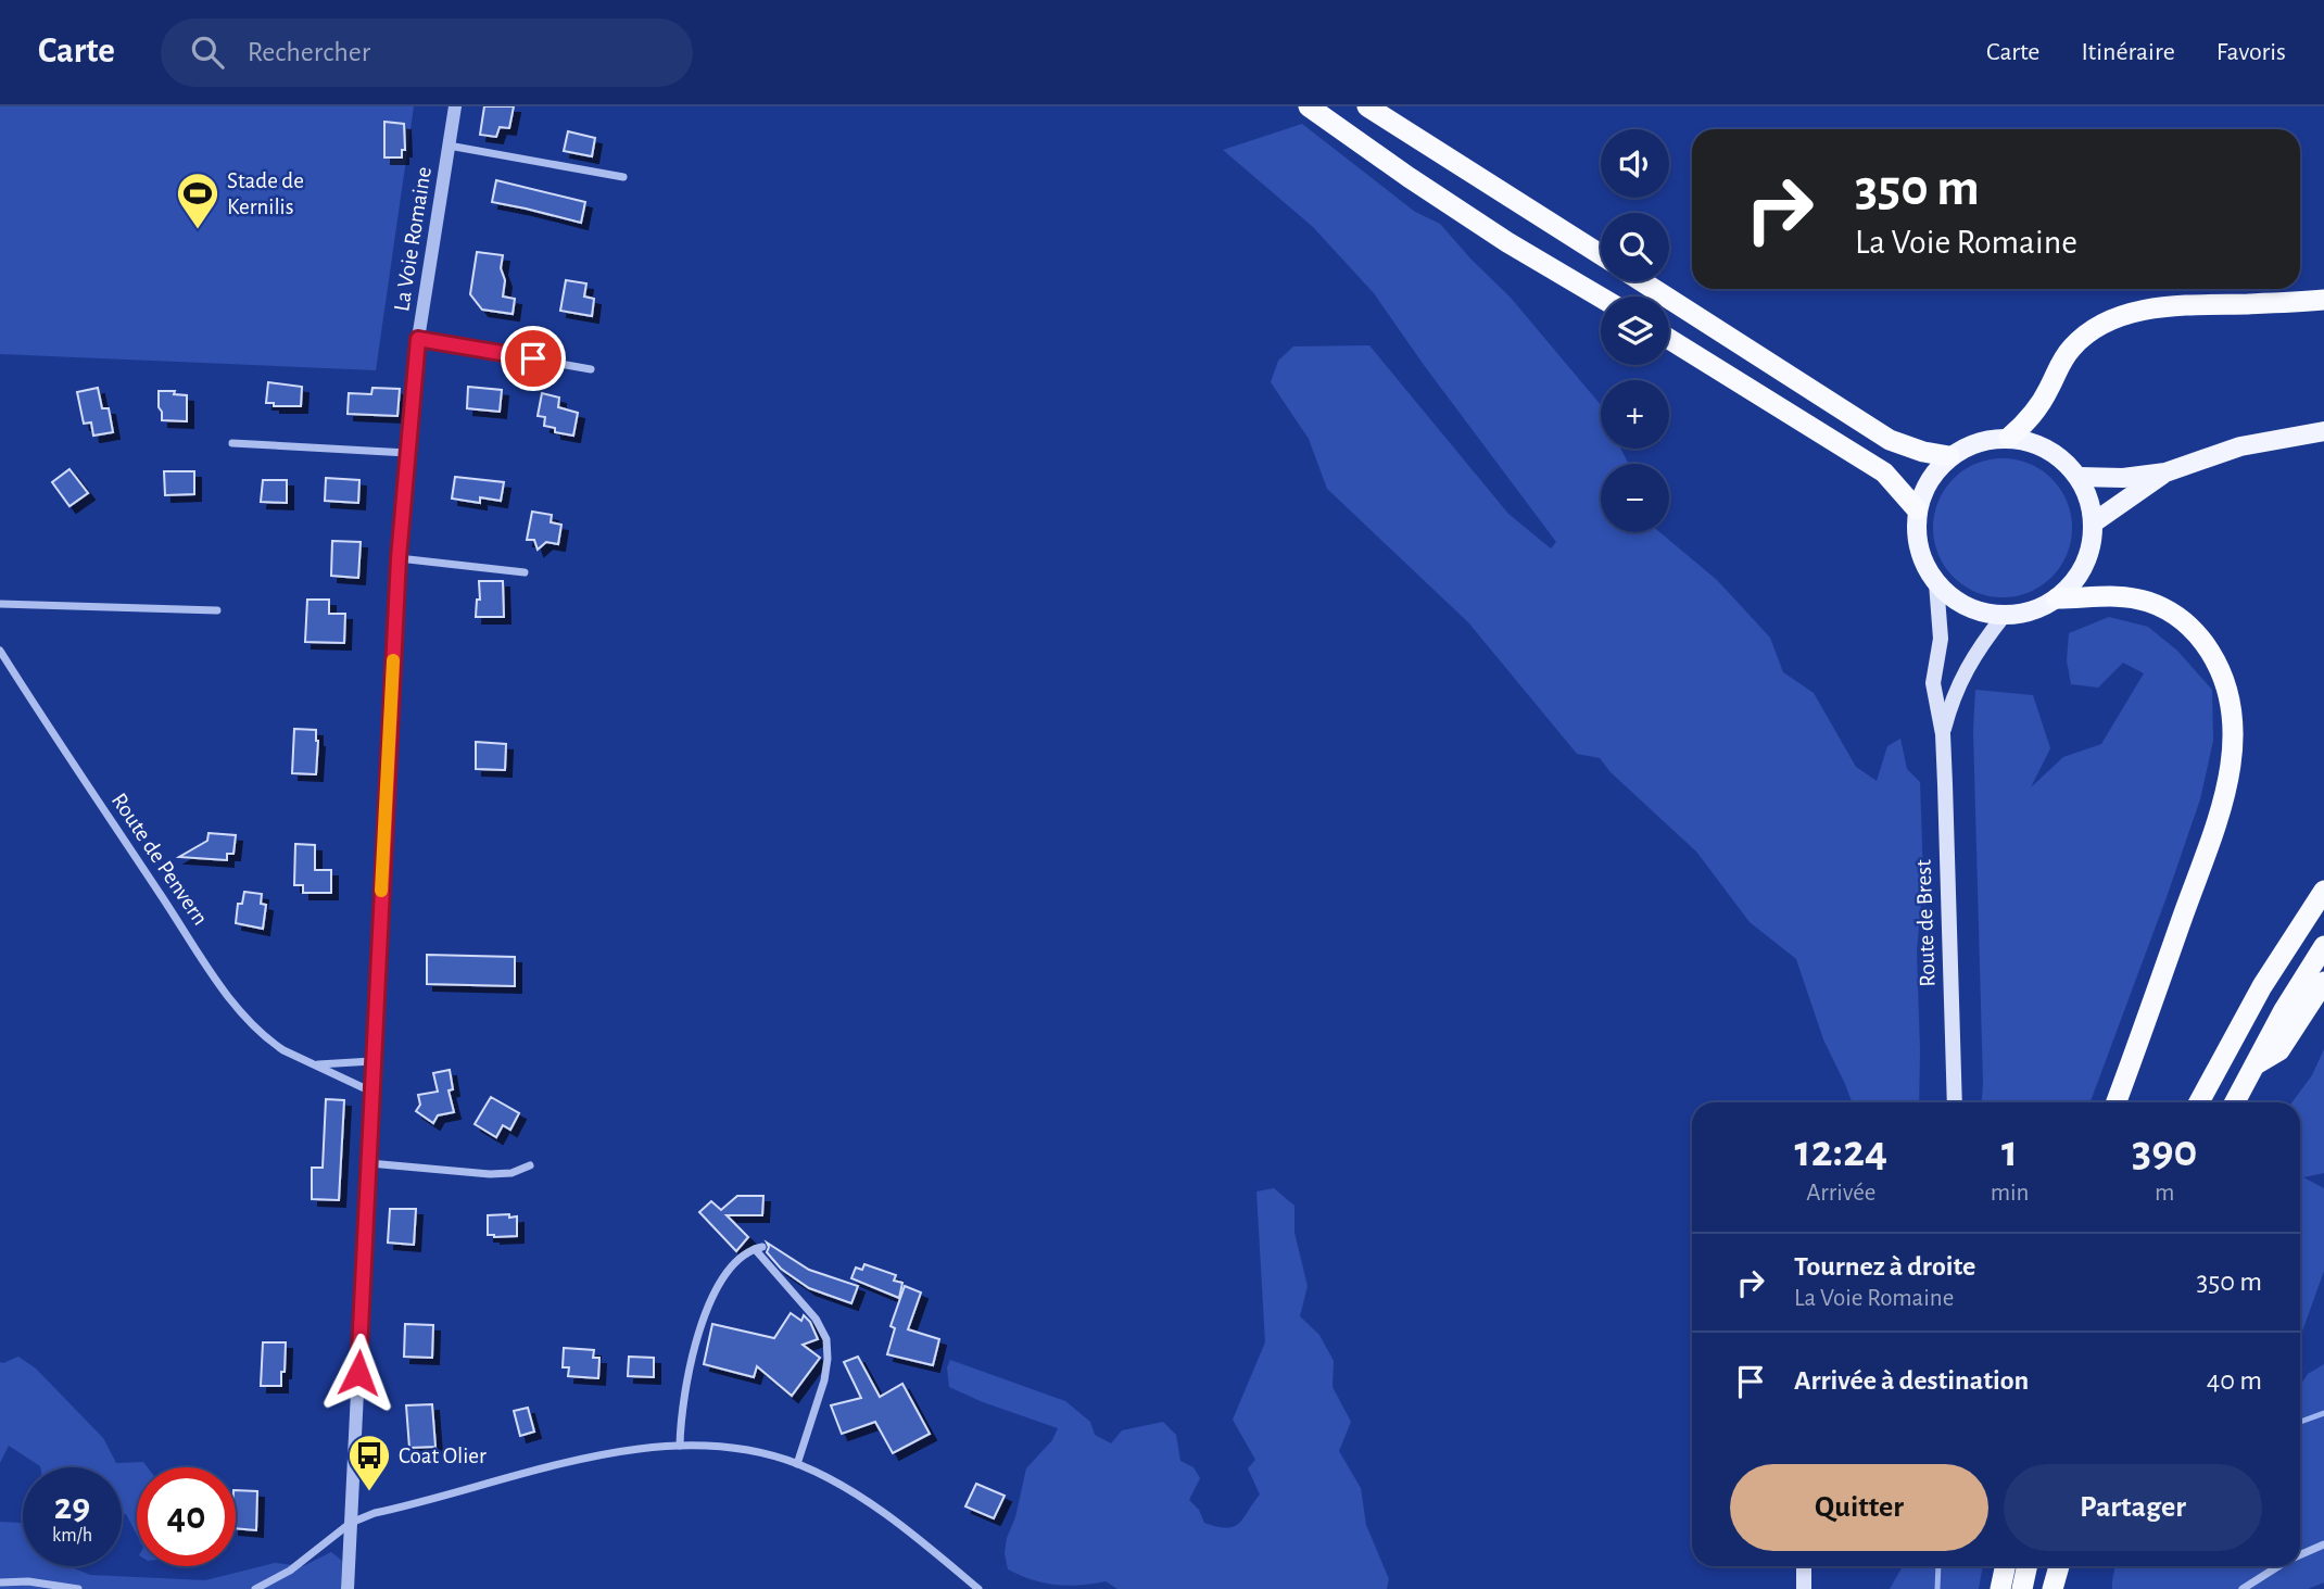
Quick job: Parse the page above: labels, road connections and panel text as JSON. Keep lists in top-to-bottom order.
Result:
{
  "streets": {
    "main road": ["Route de Brest"],
    "street": ["La Voie Romaine", "Route de Penvern"]
  },
  "crossings": [
    ["La Voie Romaine", "Route de Penvern"]
  ],
  "places": {
    "sports": ["Stade de Kernilis"],
    "bus stop": ["Coat Olier"]
  },
  "page": {
    "header": "Carte",
    "search": "Rechercher",
    "nav": ["Carte", "Itinéraire", "Favoris"],
    "map_buttons": ["+", "−"],
    "turn": ["350 m", "La Voie Romaine"],
    "eta": [
      "12:24",
      "Arrivée",
      "1",
      "min",
      "390",
      "m"
    ],
    "list": [
      {
        "name": "Tournez à droite",
        "note": "La Voie Romaine",
        "value": "350 m"
      },
      {
        "name": "Arrivée à destination",
        "value": "40 m"
      }
    ],
    "buttons": ["Quitter", "Partager"],
    "speed": "29 km/h",
    "limit": "40"
  }
}
